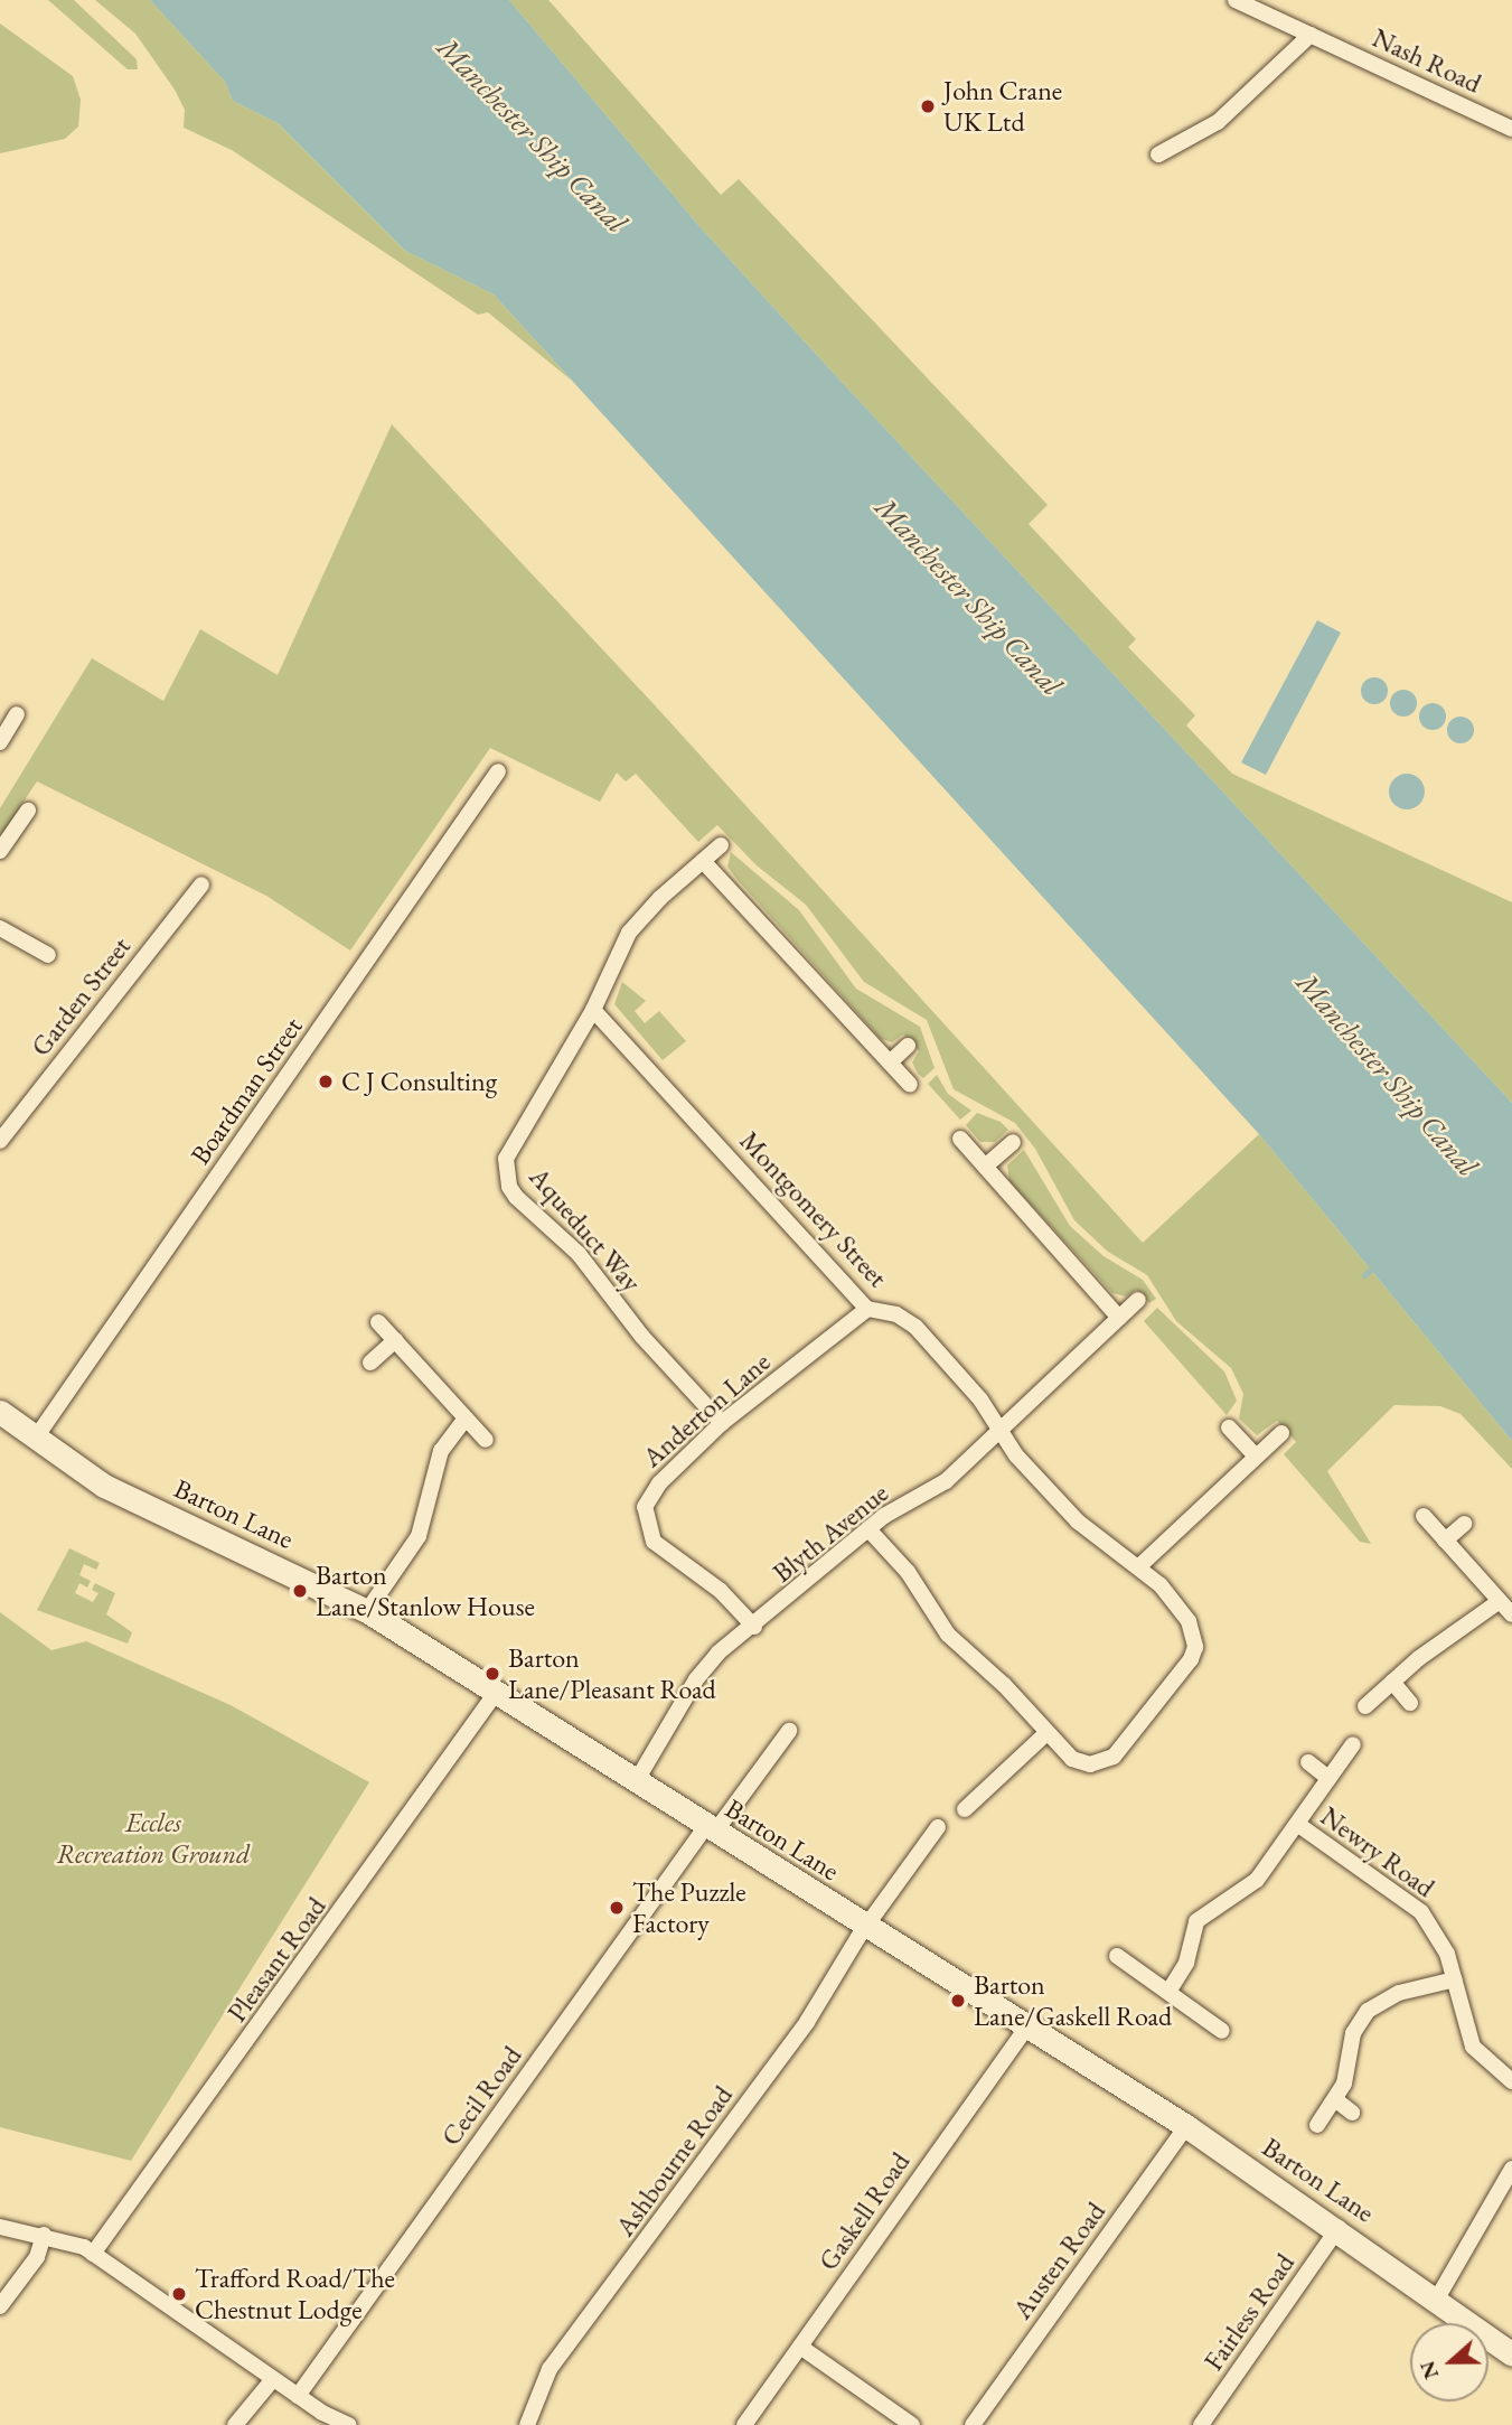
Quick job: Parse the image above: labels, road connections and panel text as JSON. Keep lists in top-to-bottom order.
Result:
{
  "streets": {
    "main road": ["Barton Lane"],
    "street": [
      "Nash Road",
      "Garden Street",
      "Boardman Street",
      "Montgomery Street",
      "Aqueduct Way",
      "Anderton Lane",
      "Blyth Avenue",
      "Newry Road",
      "Pleasant Road",
      "Cecil Road",
      "Ashbourne Road",
      "Gaskell Road",
      "Austen Road",
      "Fairless Road"
    ]
  },
  "crossings": [
    ["Boardman Street", "Barton Lane"],
    ["Montgomery Street", "Aqueduct Way"],
    ["Montgomery Street", "Anderton Lane"],
    ["Montgomery Street", "Blyth Avenue"],
    ["Aqueduct Way", "Anderton Lane"],
    ["Anderton Lane", "Blyth Avenue"],
    ["Barton Lane", "Blyth Avenue"],
    ["Barton Lane", "Pleasant Road"],
    ["Barton Lane", "Cecil Road"],
    ["Barton Lane", "Ashbourne Road"],
    ["Barton Lane", "Gaskell Road"],
    ["Barton Lane", "Austen Road"],
    ["Barton Lane", "Fairless Road"]
  ],
  "water": ["Manchester Ship Canal"],
  "parks": ["Eccles Recreation Ground"],
  "places": [
    "John Crane UK Ltd",
    "C J Consulting",
    "Barton Lane/Stanlow House",
    "Barton Lane/Pleasant Road",
    "The Puzzle Factory",
    "Barton Lane/Gaskell Road",
    "Trafford Road/The Chestnut Lodge"
  ],
  "north": "left"
}
